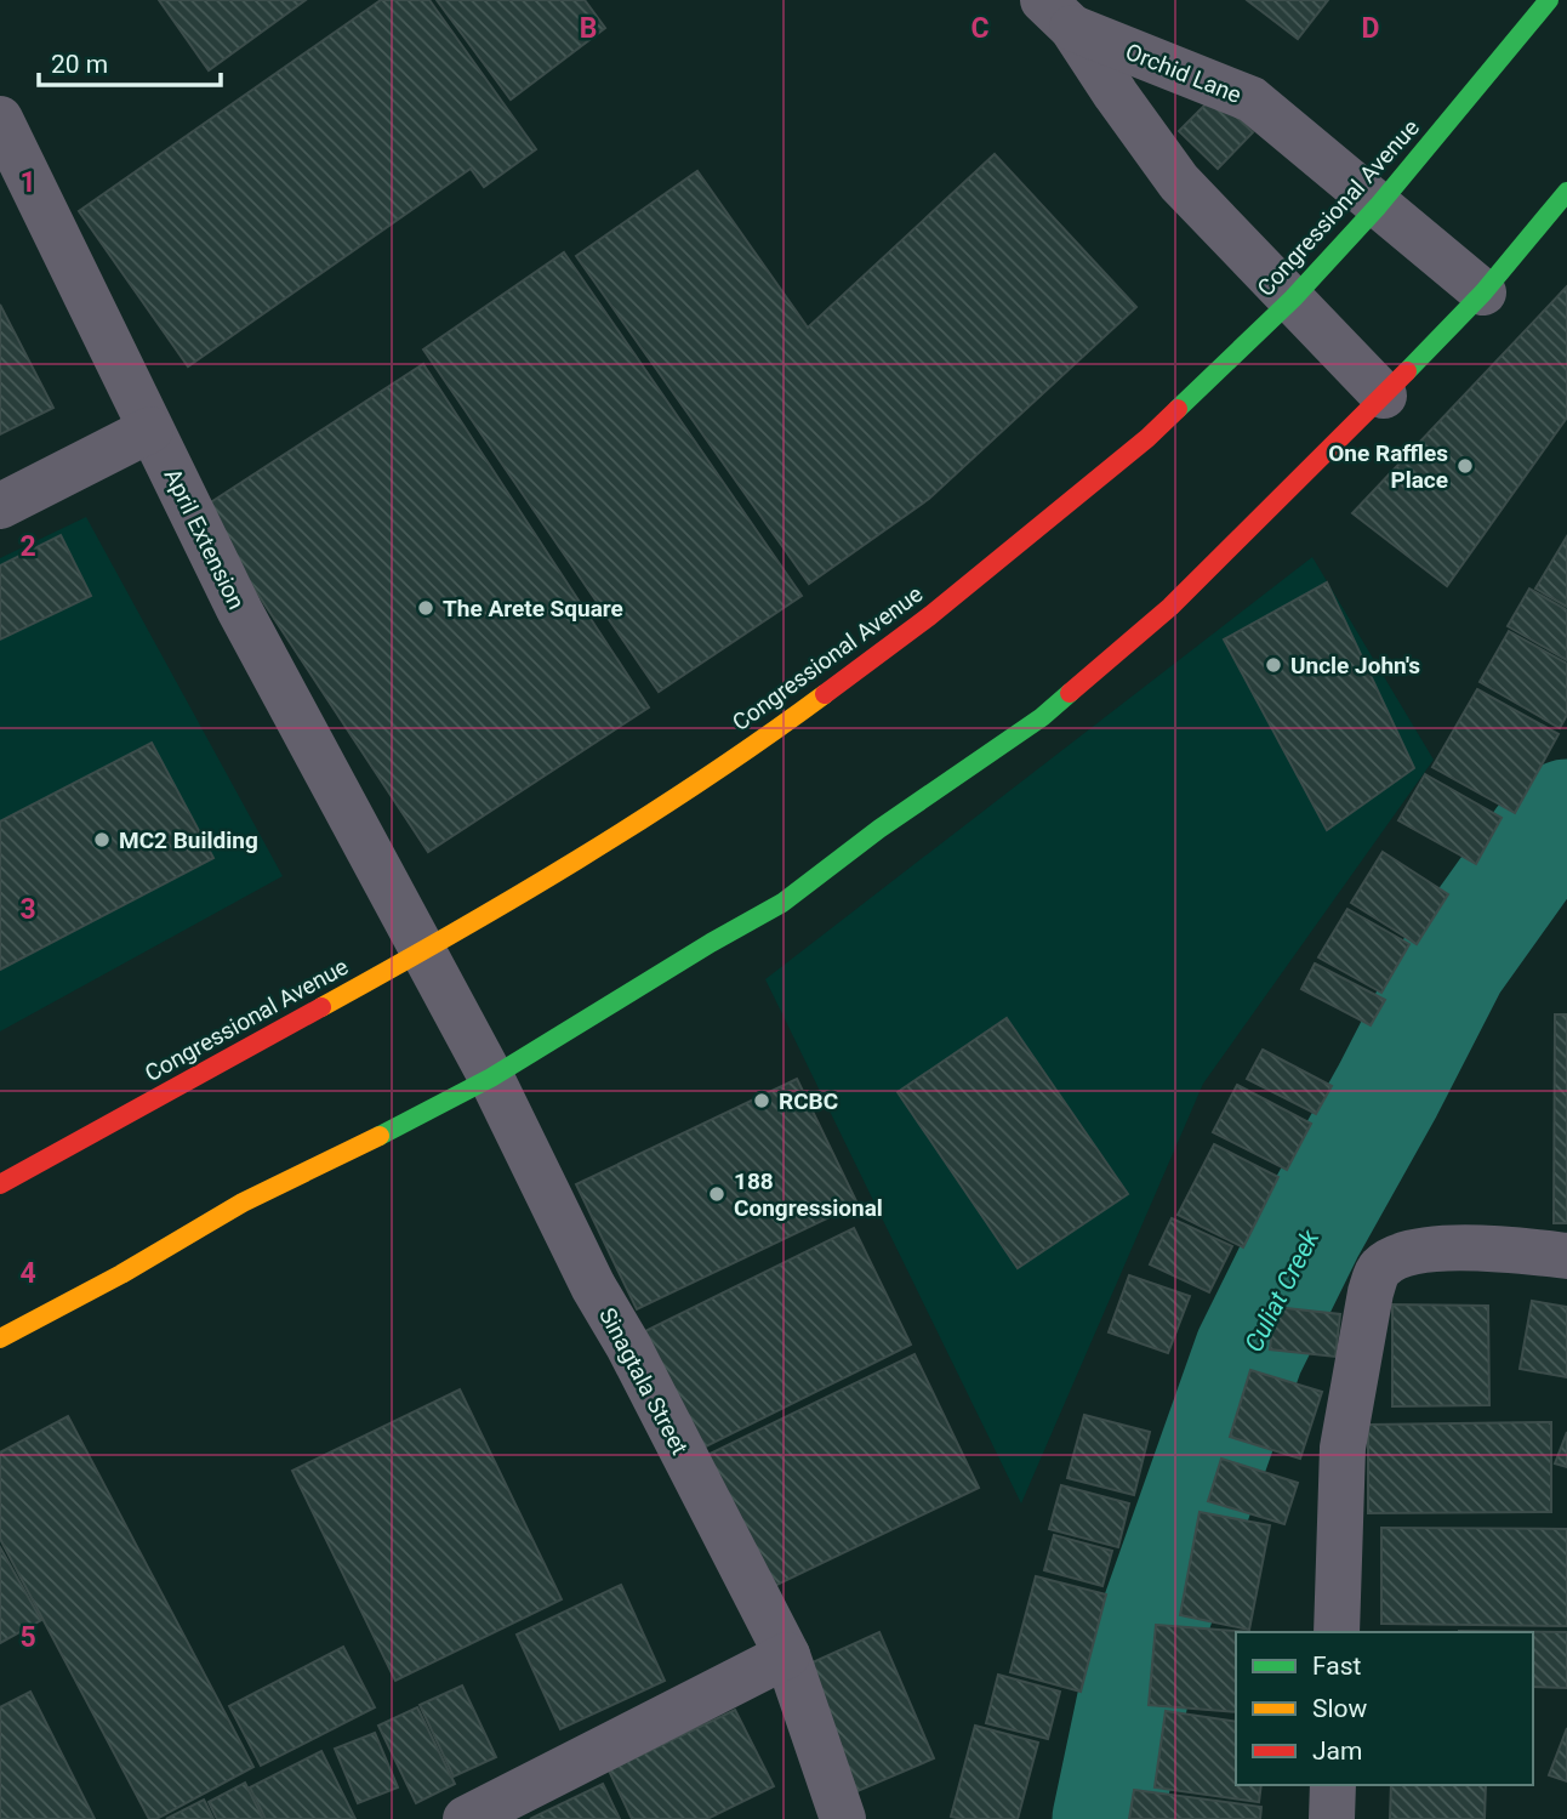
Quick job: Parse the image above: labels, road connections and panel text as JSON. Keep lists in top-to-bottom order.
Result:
{
  "streets": {
    "main road": ["Congressional Avenue"],
    "street": ["Orchid Lane", "April Extension", "Sinagtala Street"]
  },
  "crossings": [
    ["Orchid Lane", "Congressional Avenue"],
    ["Congressional Avenue", "April Extension"],
    ["Congressional Avenue", "Sinagtala Street"],
    ["April Extension", "Sinagtala Street"]
  ],
  "water": ["Culiat Creek"],
  "places": [
    "One Raffles Place",
    "The Arete Square",
    "Uncle John's",
    "MC2 Building",
    "RCBC",
    "188 Congressional"
  ],
  "legend": ["Fast", "Slow", "Jam"],
  "scale_bar": "20 m",
  "grid": {
    "columns": ["B", "C", "D"],
    "rows": [
      "1",
      "2",
      "3",
      "4",
      "5"
    ]
  }
}
